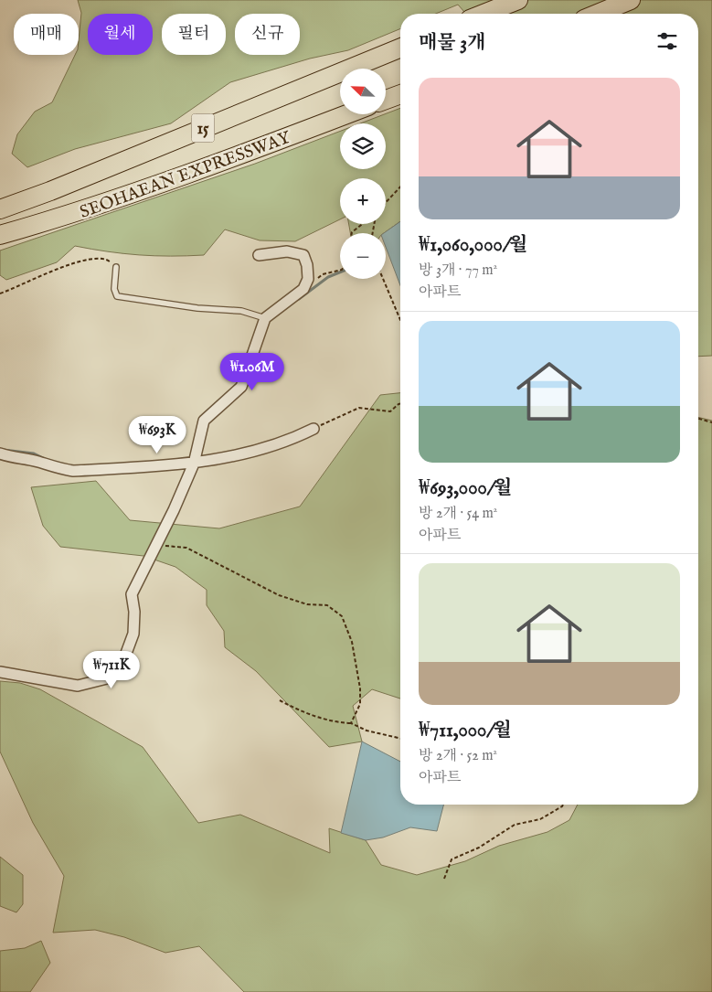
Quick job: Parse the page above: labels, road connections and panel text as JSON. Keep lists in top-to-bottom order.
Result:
{
  "streets": {
    "highway": ["15", "SEOHAEAN EXPRESSWAY"]
  },
  "north": "top left",
  "page": {
    "chip": [
      "매매",
      "월세",
      "필터",
      "신규"
    ],
    "heading": "매물 3개",
    "map_buttons": ["+", "−"],
    "list": [
      {
        "name": "₩1,060,000/월",
        "note": "방 3개 · 77 m² · 아파트"
      },
      {
        "name": "₩693,000/월",
        "note": "방 2개 · 54 m² · 아파트"
      },
      {
        "name": "₩711,000/월",
        "note": "방 2개 · 52 m² · 아파트"
      }
    ],
    "price": ["₩1.06M", "₩693K", "₩711K"]
  }
}
